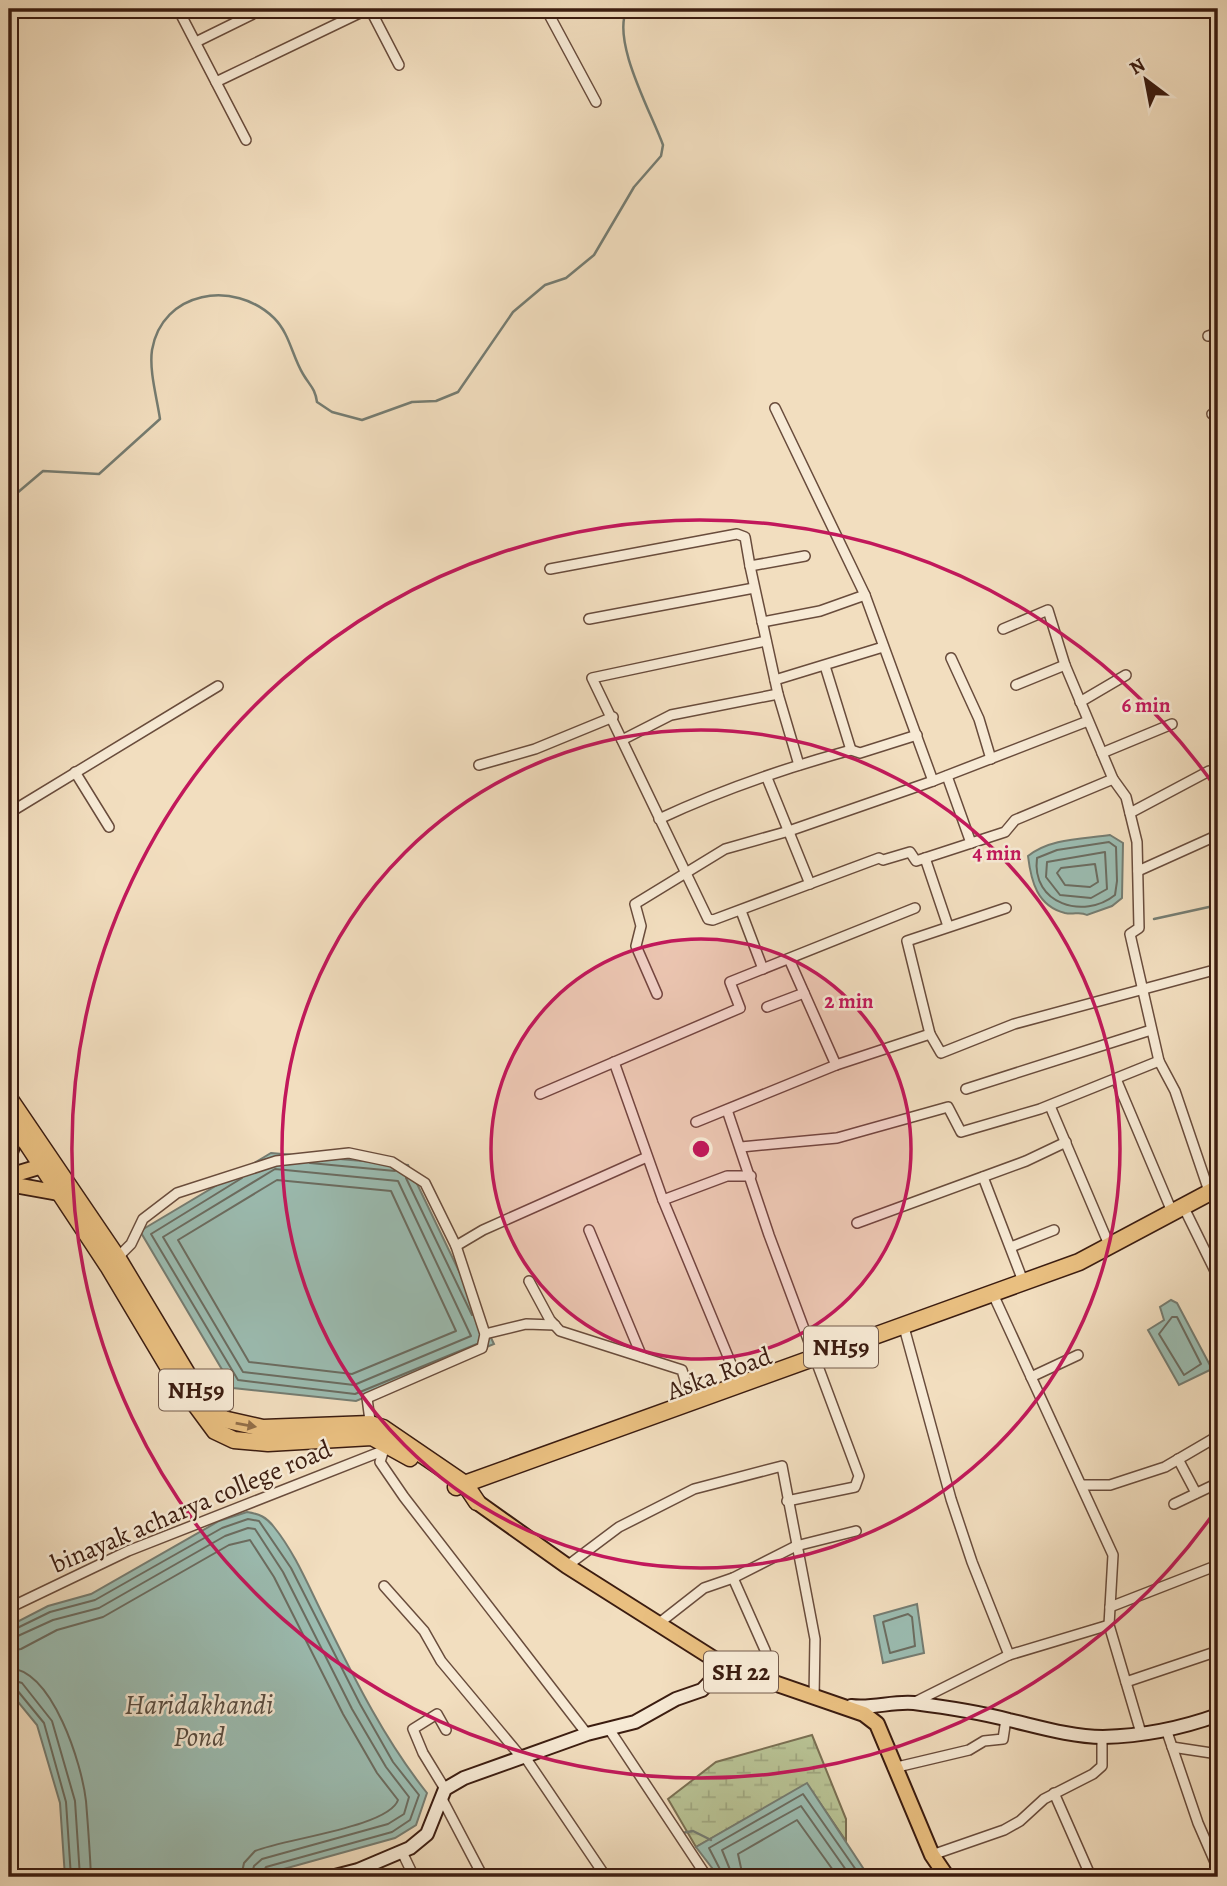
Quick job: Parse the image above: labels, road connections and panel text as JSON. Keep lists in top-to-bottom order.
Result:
{
  "streets": {
    "highway": ["NH59", "Aska Road"],
    "main road": ["SH 22"],
    "street": ["binayak acharya college road"]
  },
  "crossings": [
    ["NH59", "Aska Road"],
    ["NH59", "binayak acharya college road"],
    ["NH59", "SH 22"],
    ["Aska Road", "SH 22"]
  ],
  "water": ["Haridakhandi Pond"],
  "north": "top left",
  "rings": ["6 min", "4 min", "2 min"]
}
